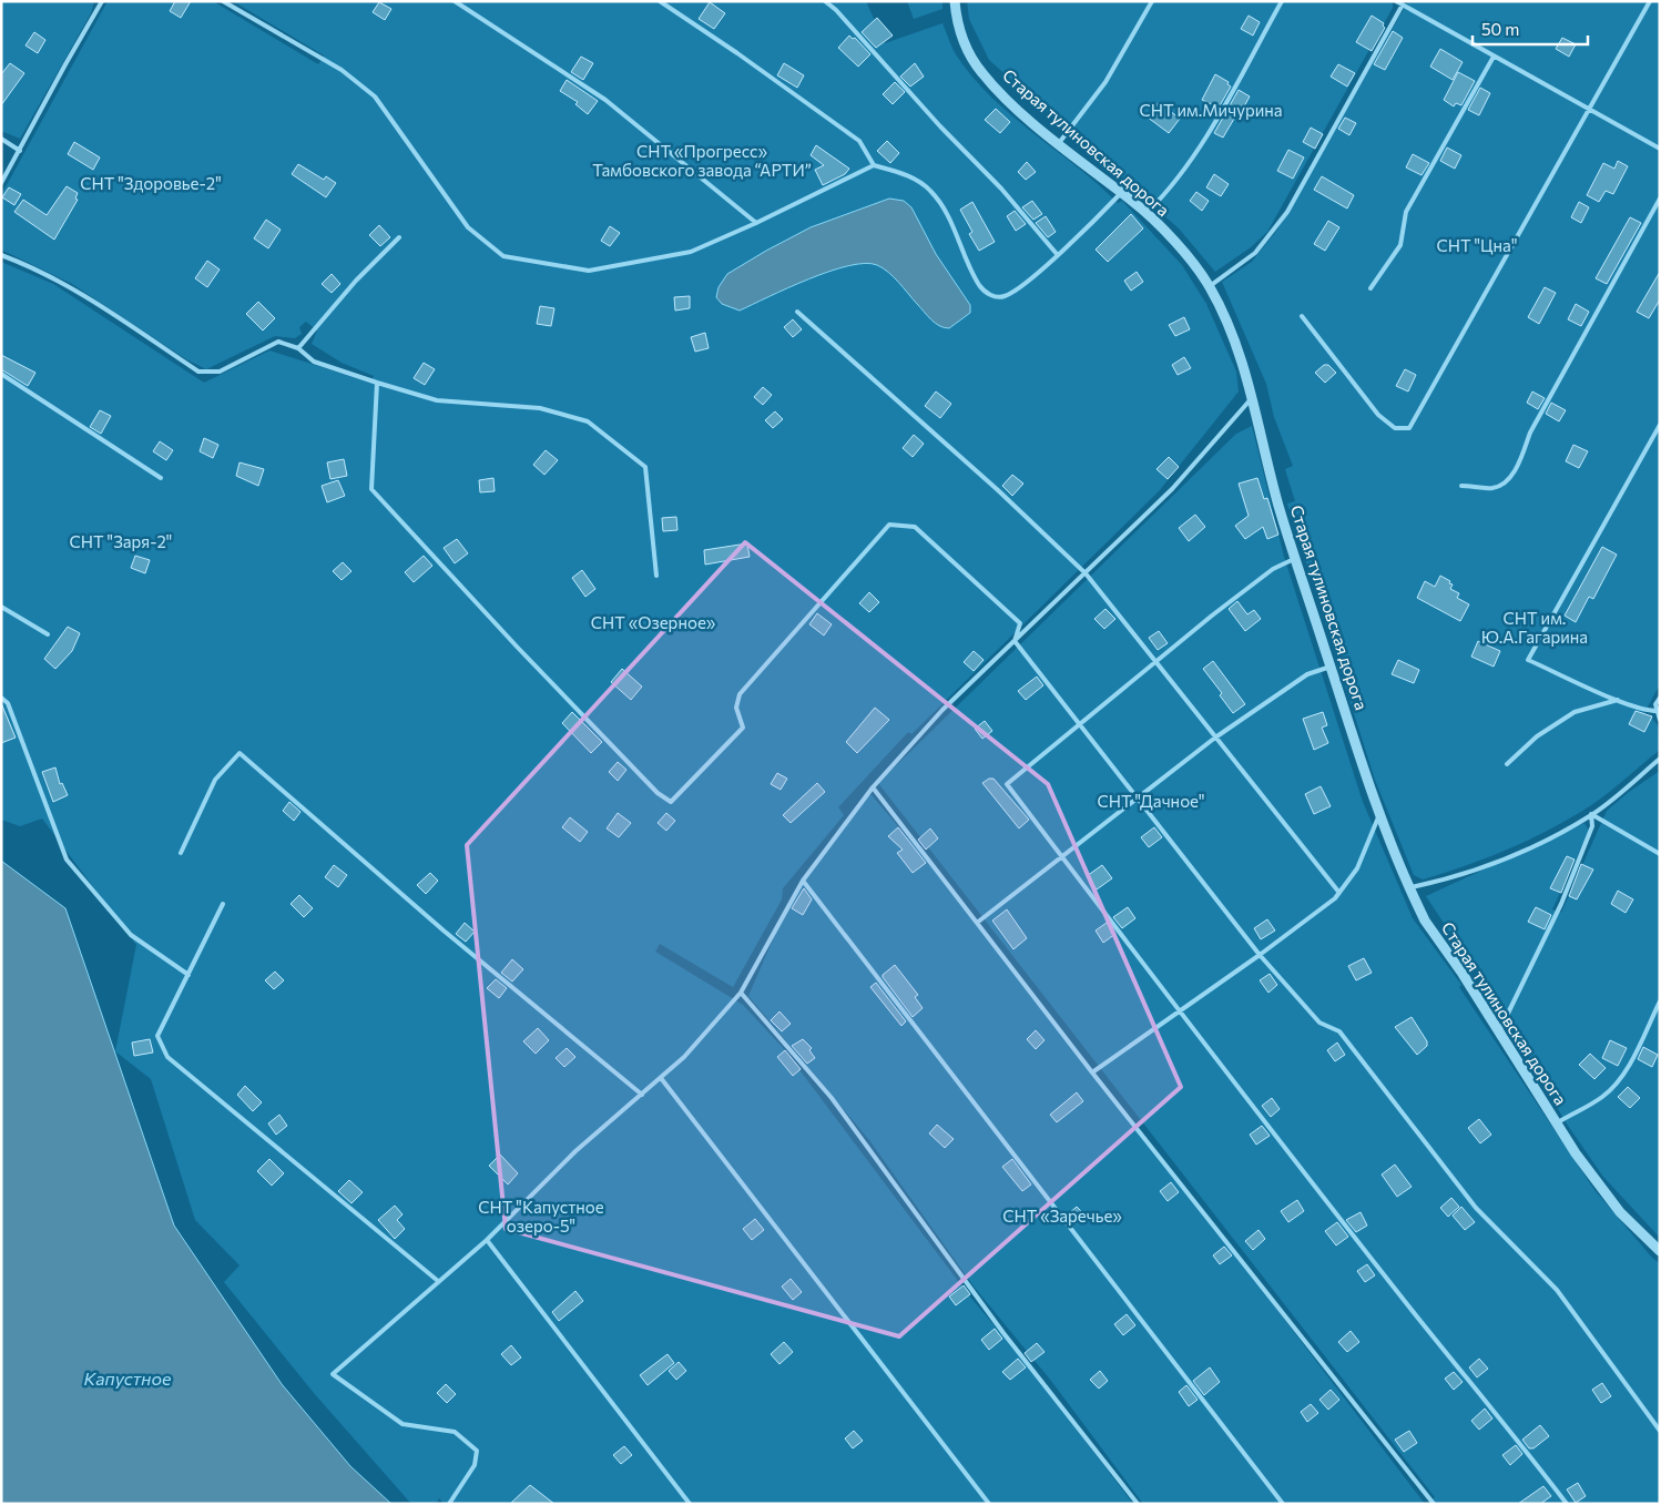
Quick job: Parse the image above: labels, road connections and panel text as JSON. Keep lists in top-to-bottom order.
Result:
{
  "streets": {
    "street": ["Старая тулиновская дорога"]
  },
  "water": ["Капустное"],
  "parks": [
    "СНТ им.Мичурина",
    "СНТ «Прогресс» Тамбовского завода “АРТИ”",
    "СНТ \"Здоровье-2\"",
    "СНТ \"Цна\"",
    "СНТ \"Заря-2\"",
    "СНТ им. Ю.А.Гагарина",
    "СНТ «Озерное»",
    "СНТ \"Дачное\"",
    "СНТ \"Капустное озеро-5\"",
    "СНТ «Заречье»"
  ],
  "scale_bar": "50 m"
}
